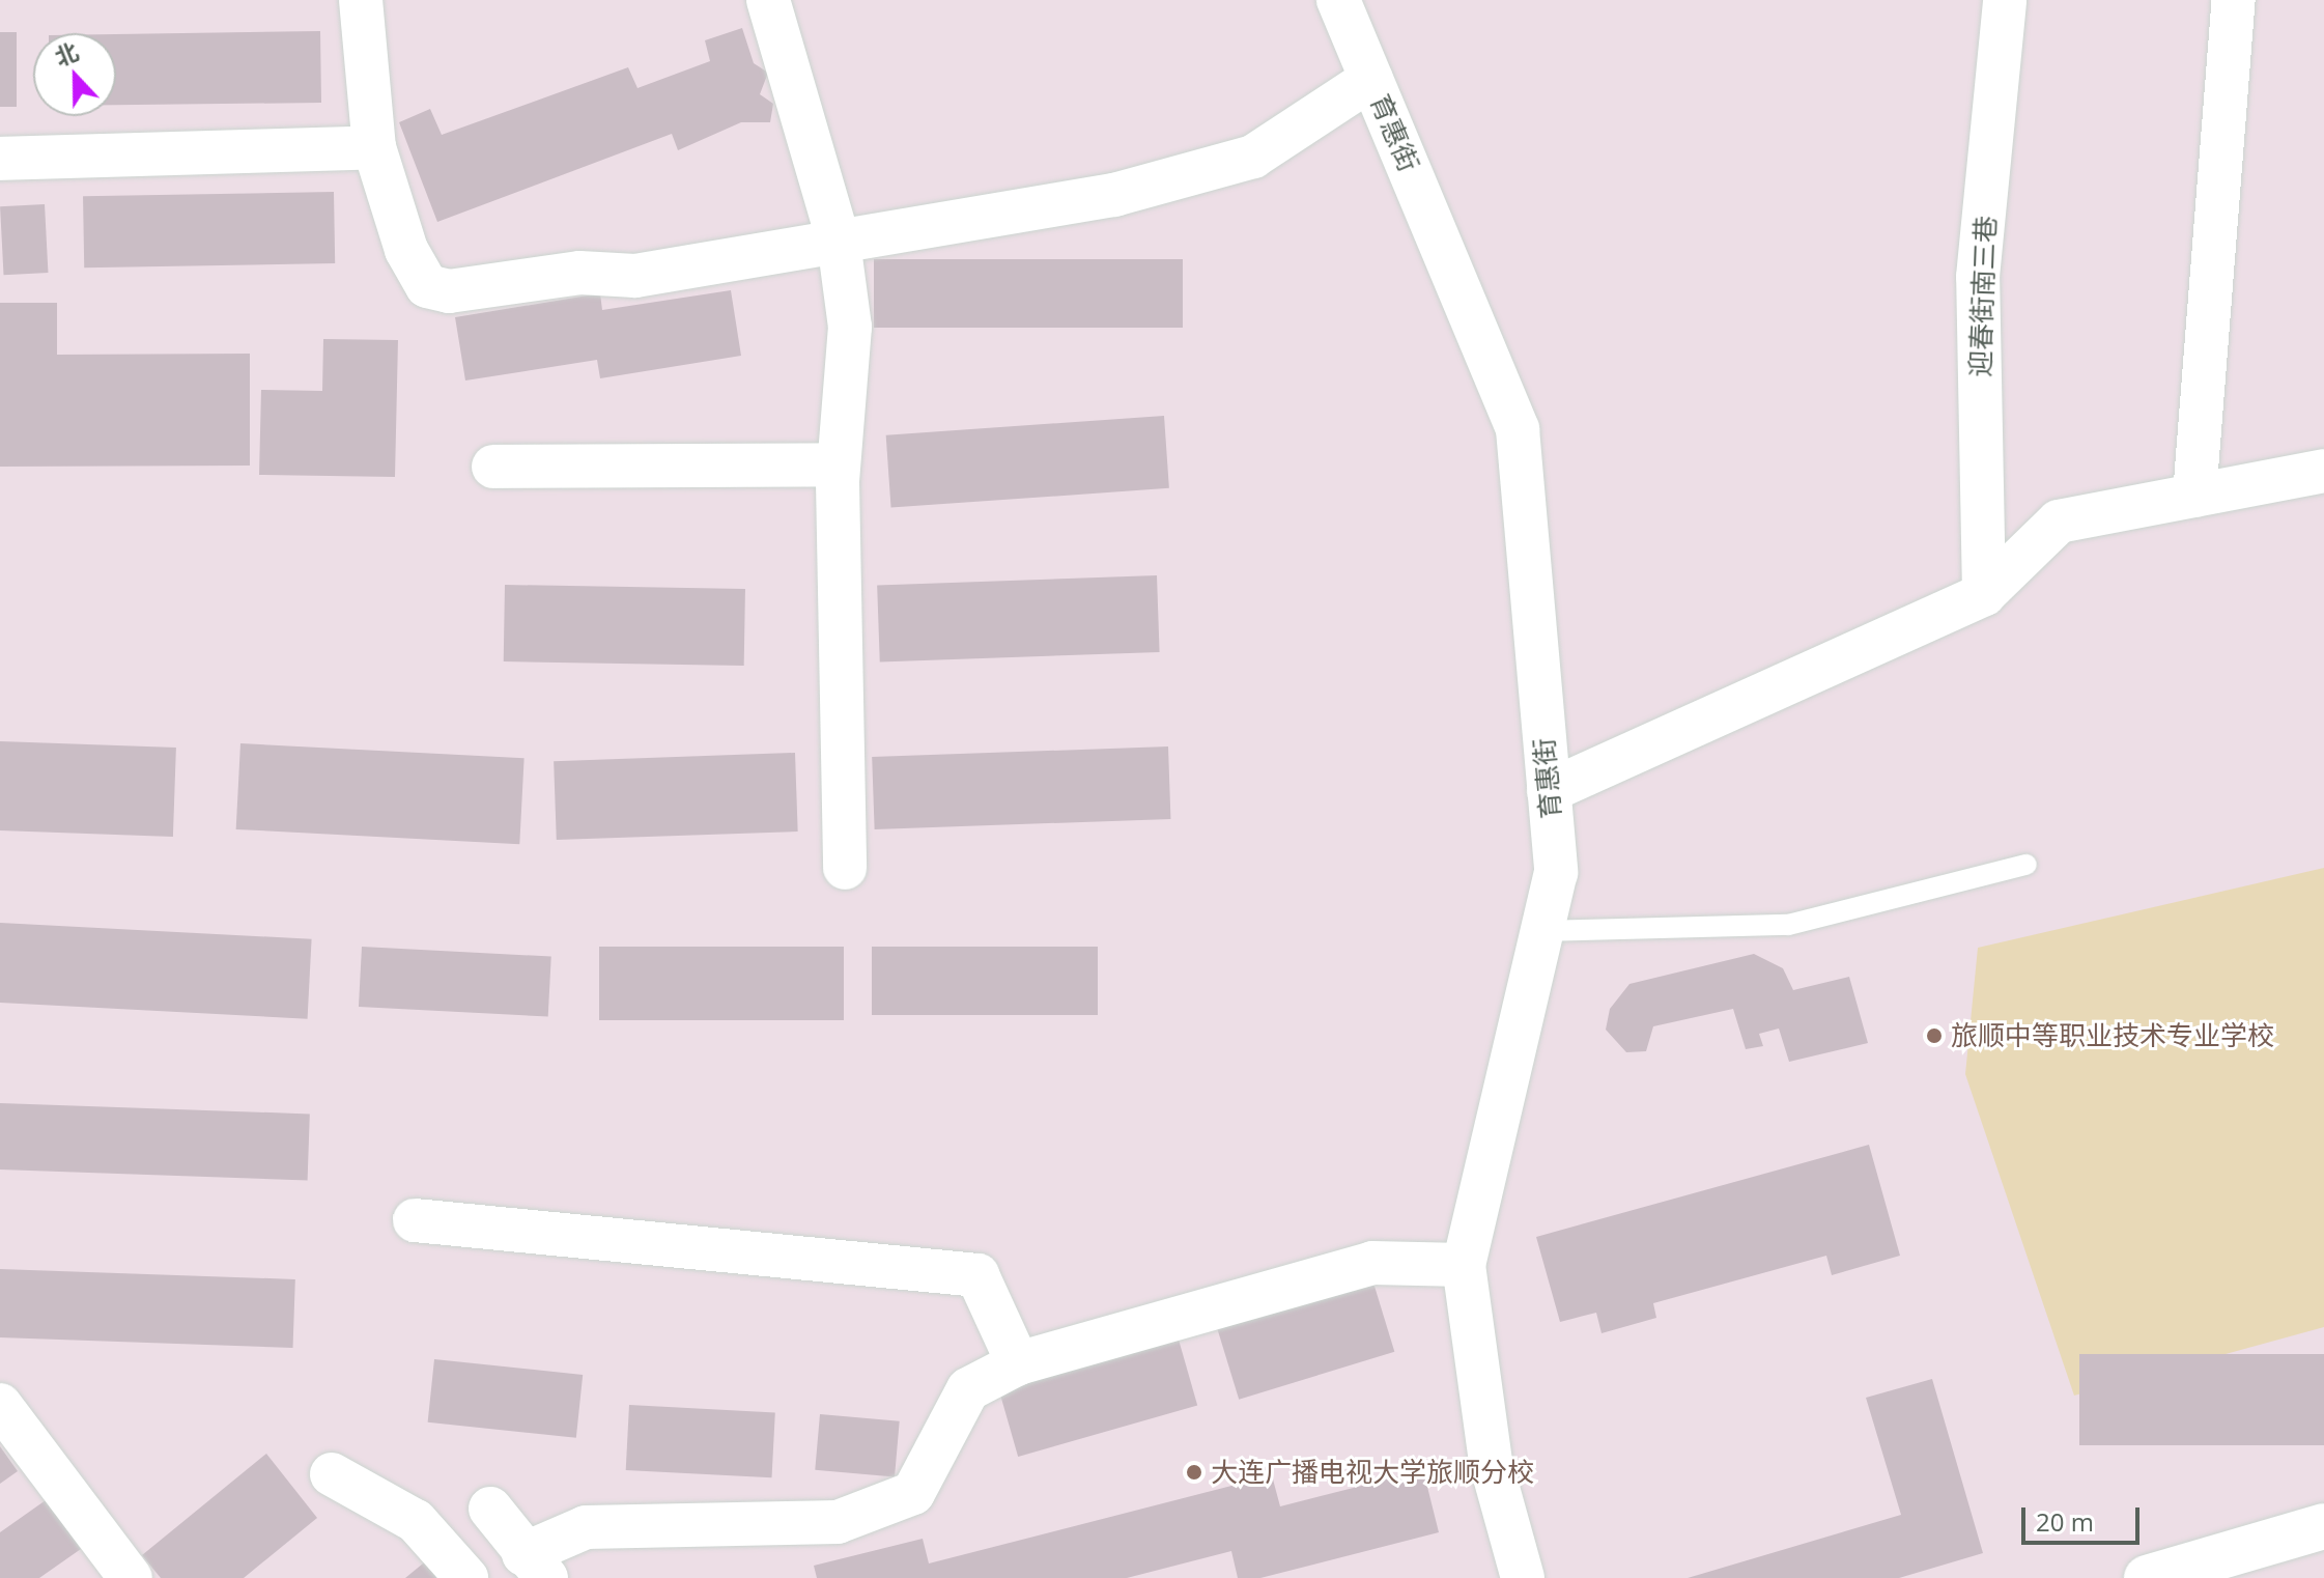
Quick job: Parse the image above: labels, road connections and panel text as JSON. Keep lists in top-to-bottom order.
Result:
{
  "streets": {
    "street": ["育惠街", "迎春街南三巷"]
  },
  "places": ["旅顺中等职业技术专业学校", "大连广播电视大学旅顺分校"],
  "scale_bar": "20 m",
  "north": "top"
}
